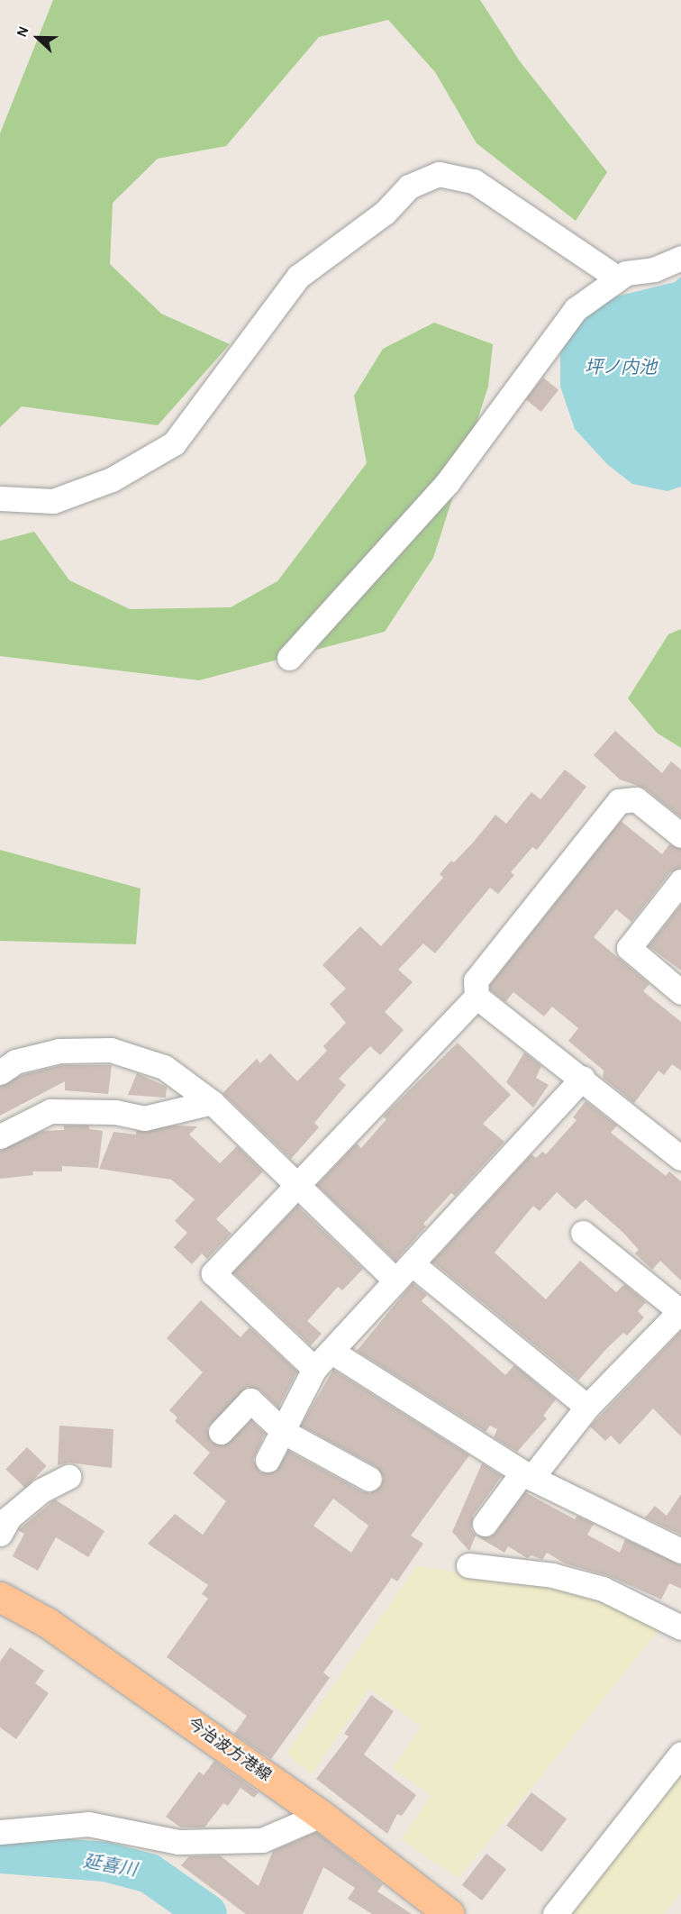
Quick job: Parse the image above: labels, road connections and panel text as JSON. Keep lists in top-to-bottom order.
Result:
{
  "streets": {
    "main road": ["今治波方港線"]
  },
  "water": ["坪ノ内池", "延喜川"],
  "north": "left"
}
